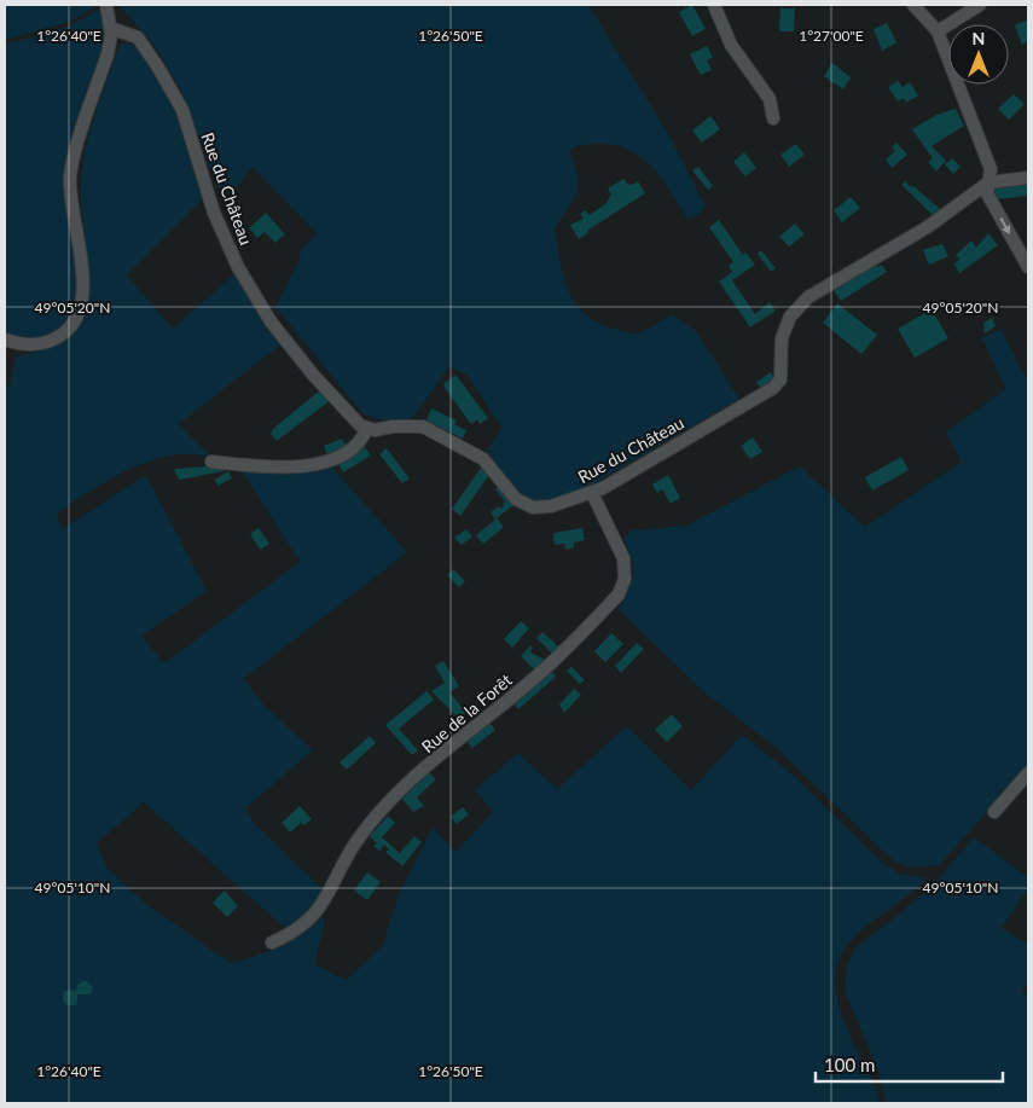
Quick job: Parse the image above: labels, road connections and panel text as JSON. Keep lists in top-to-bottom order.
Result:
{
  "streets": {
    "street": ["Rue du Château", "Rue de la Forêt"]
  },
  "crossings": [
    ["Rue du Château", "Rue de la Forêt"]
  ],
  "scale_bar": "100 m",
  "north": "top",
  "coordinates": [
    "1°26'40\"E",
    "1°26'50\"E",
    "1°27'00\"E",
    "49°05'20\"N",
    "49°05'10\"N"
  ]
}
